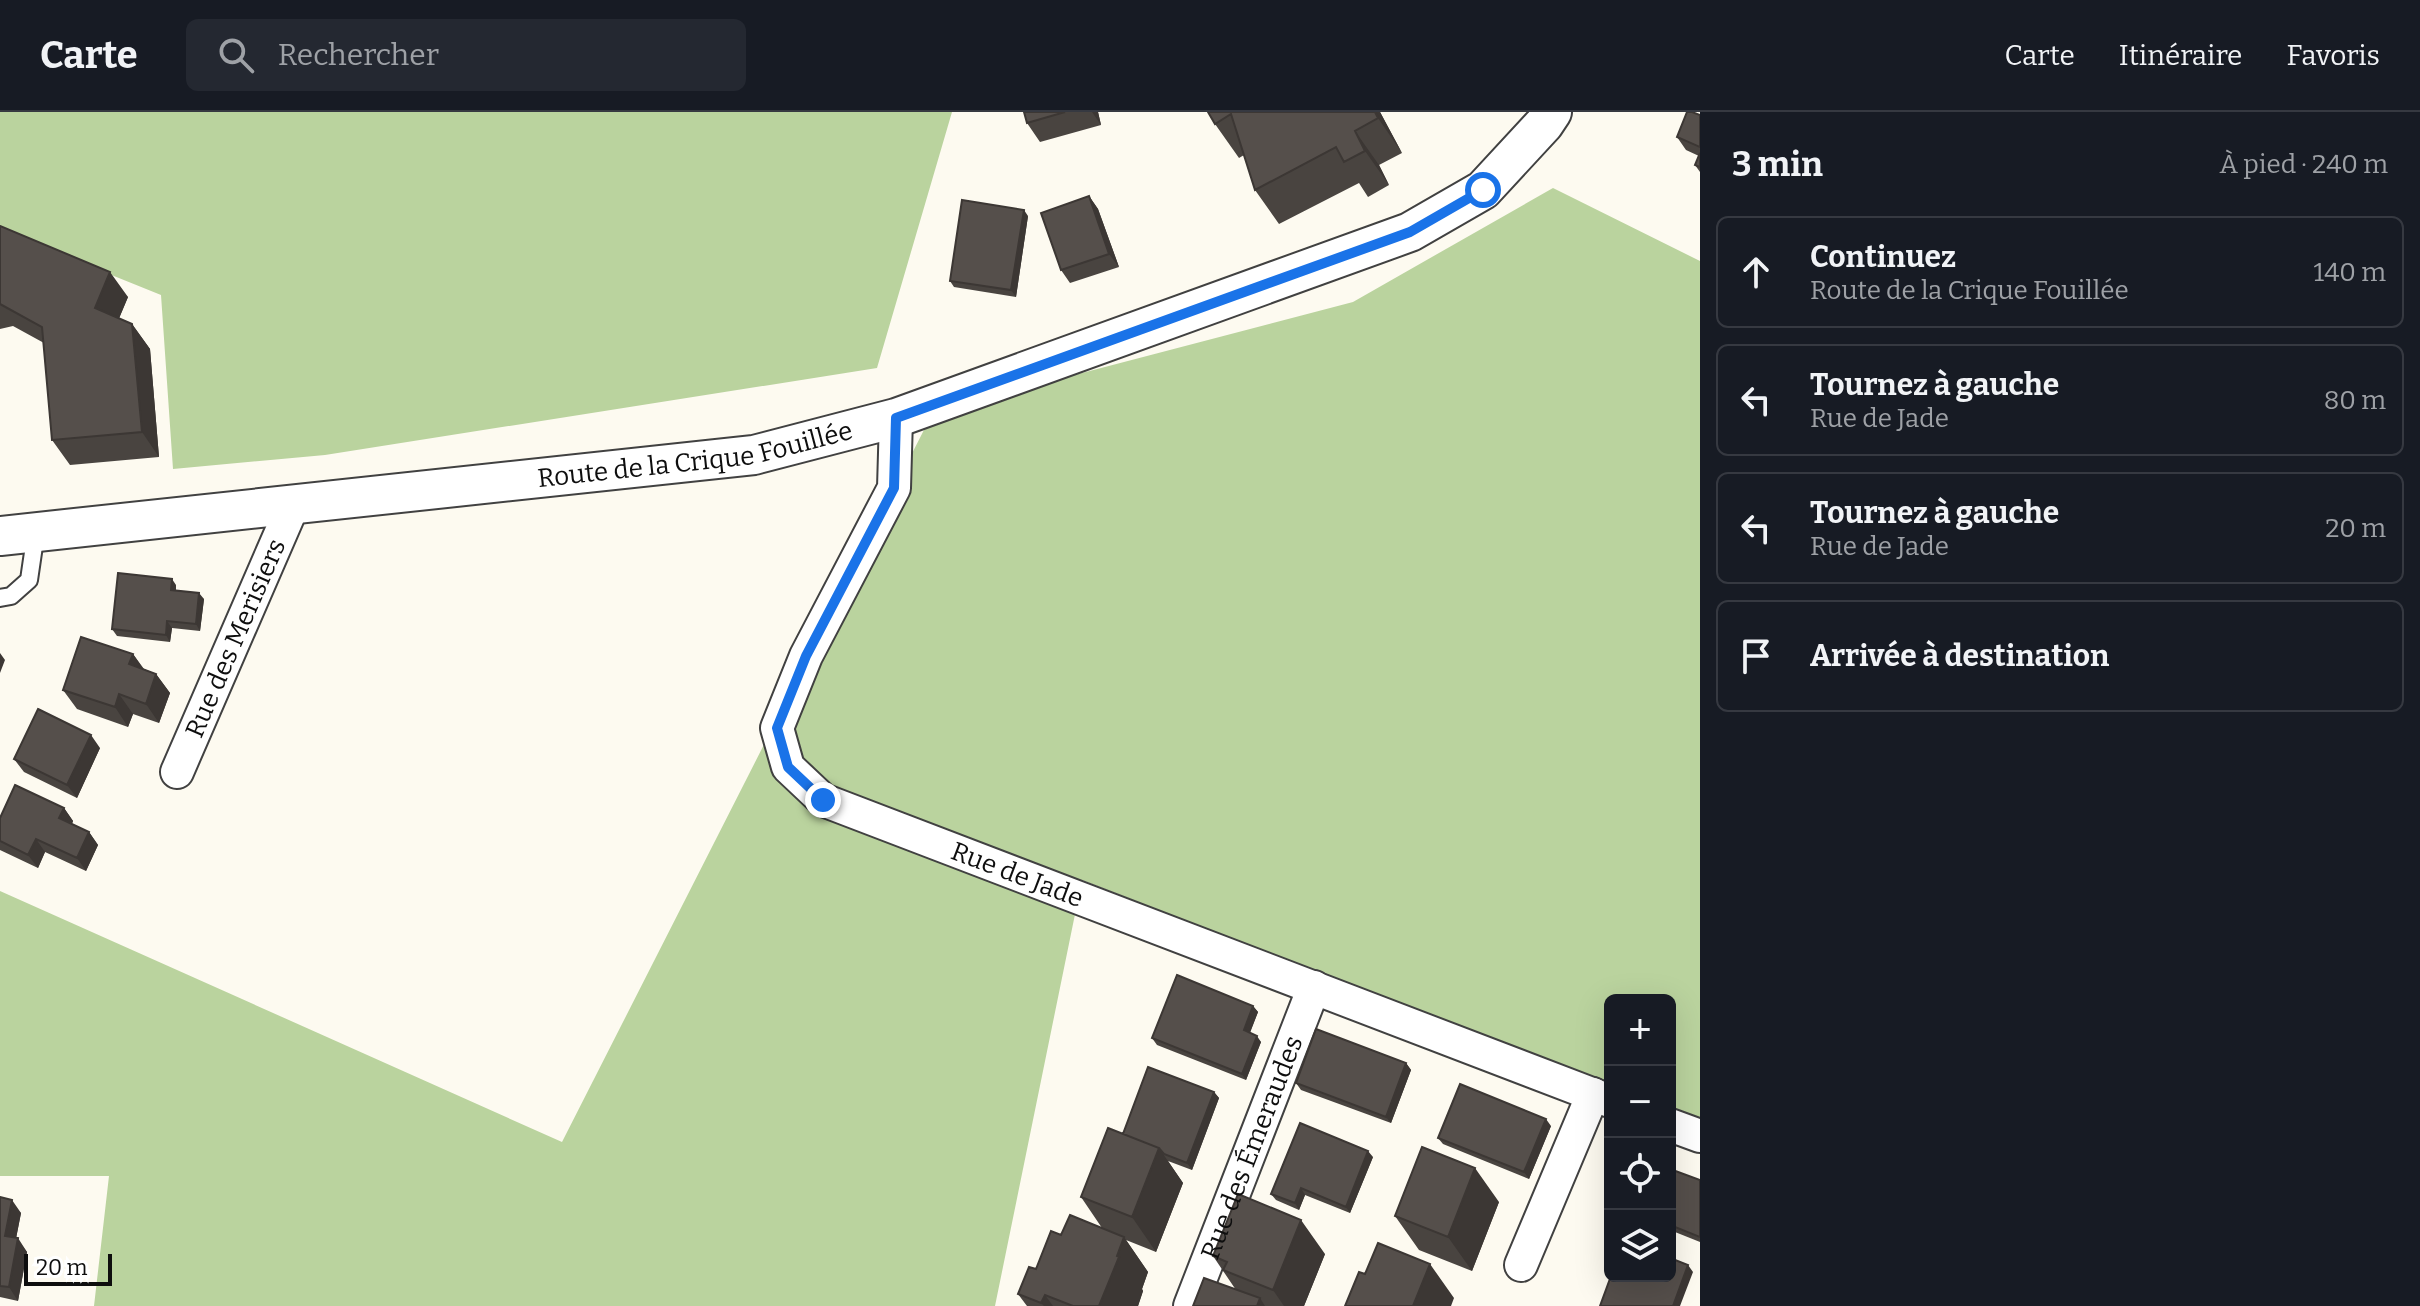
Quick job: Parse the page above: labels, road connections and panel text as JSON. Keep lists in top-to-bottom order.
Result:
{
  "streets": {
    "street": [
      "Route de la Crique Fouillée",
      "Rue des Merisiers",
      "Rue de Jade",
      "Rue des Émeraudes"
    ]
  },
  "crossings": [
    ["Route de la Crique Fouillée", "Rue des Merisiers"],
    ["Route de la Crique Fouillée", "Rue de Jade"],
    ["Rue de Jade", "Rue des Émeraudes"]
  ],
  "scale_bar": "20 m",
  "page": {
    "header": "Carte",
    "search": "Rechercher",
    "nav": ["Carte", "Itinéraire", "Favoris"],
    "heading": ["3 min", "À pied · 240 m"],
    "list": [
      ["Continuez", "Route de la Crique Fouillée", "140 m"],
      ["Tournez à gauche", "Rue de Jade", "80 m"],
      ["Tournez à gauche", "Rue de Jade", "20 m"],
      "Arrivée à destination"
    ],
    "map_buttons": ["+", "−"],
    "scale": "20 m"
  }
}
